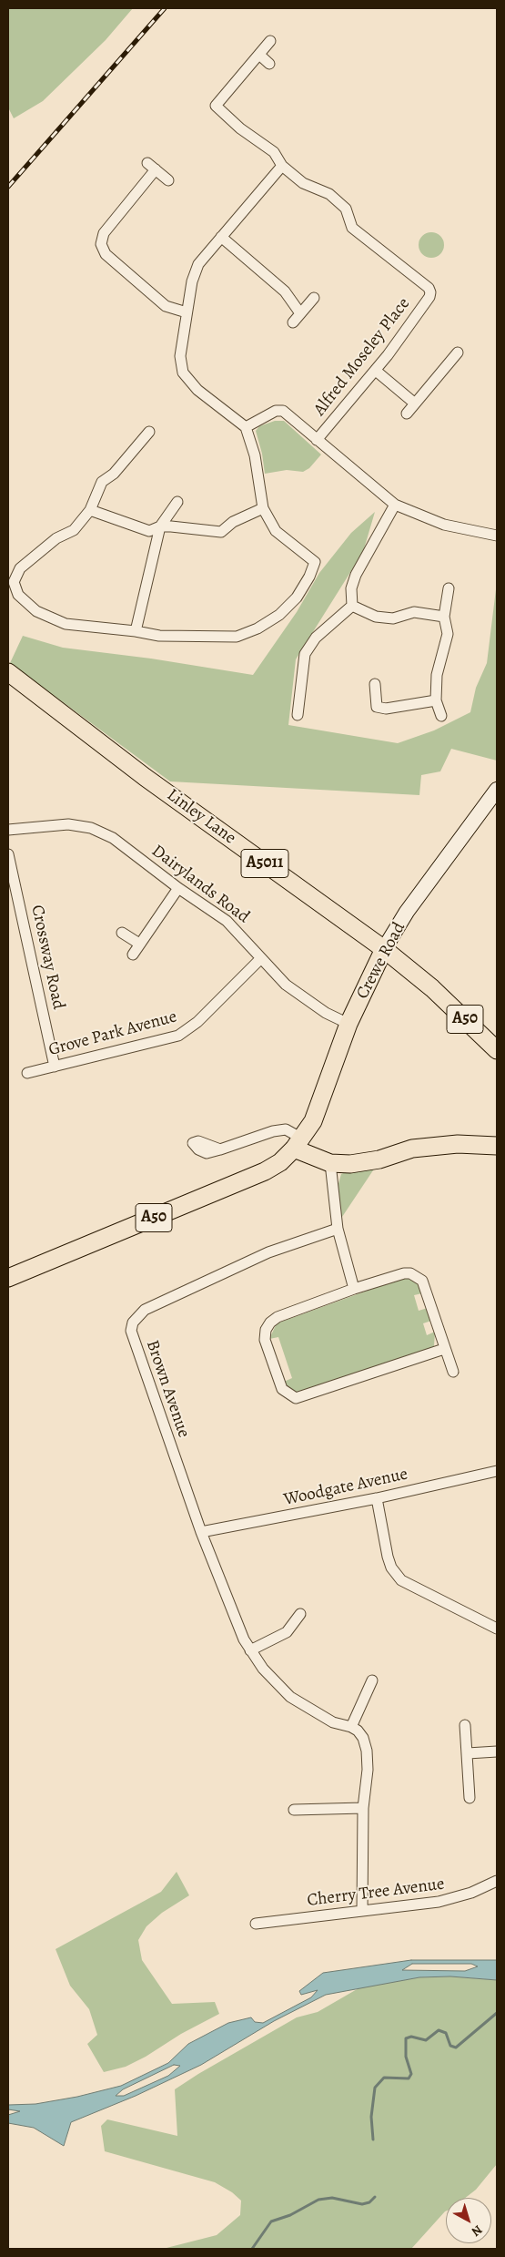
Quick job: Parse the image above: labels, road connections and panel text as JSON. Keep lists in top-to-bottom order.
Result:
{
  "streets": {
    "main road": [
      "Linley Lane",
      "A5011",
      "Crewe Road",
      "A50"
    ],
    "street": [
      "Alfred Moseley Place",
      "Dairylands Road",
      "Crossway Road",
      "Grove Park Avenue",
      "Brown Avenue",
      "Woodgate Avenue",
      "Cherry Tree Avenue"
    ]
  },
  "crossings": [
    ["Linley Lane", "Crewe Road"],
    ["Dairylands Road", "Crewe Road"],
    ["Dairylands Road", "Grove Park Avenue"],
    ["Crossway Road", "Grove Park Avenue"],
    ["Crewe Road", "A50"],
    ["Brown Avenue", "Woodgate Avenue"]
  ],
  "north": "bottom right"
}
